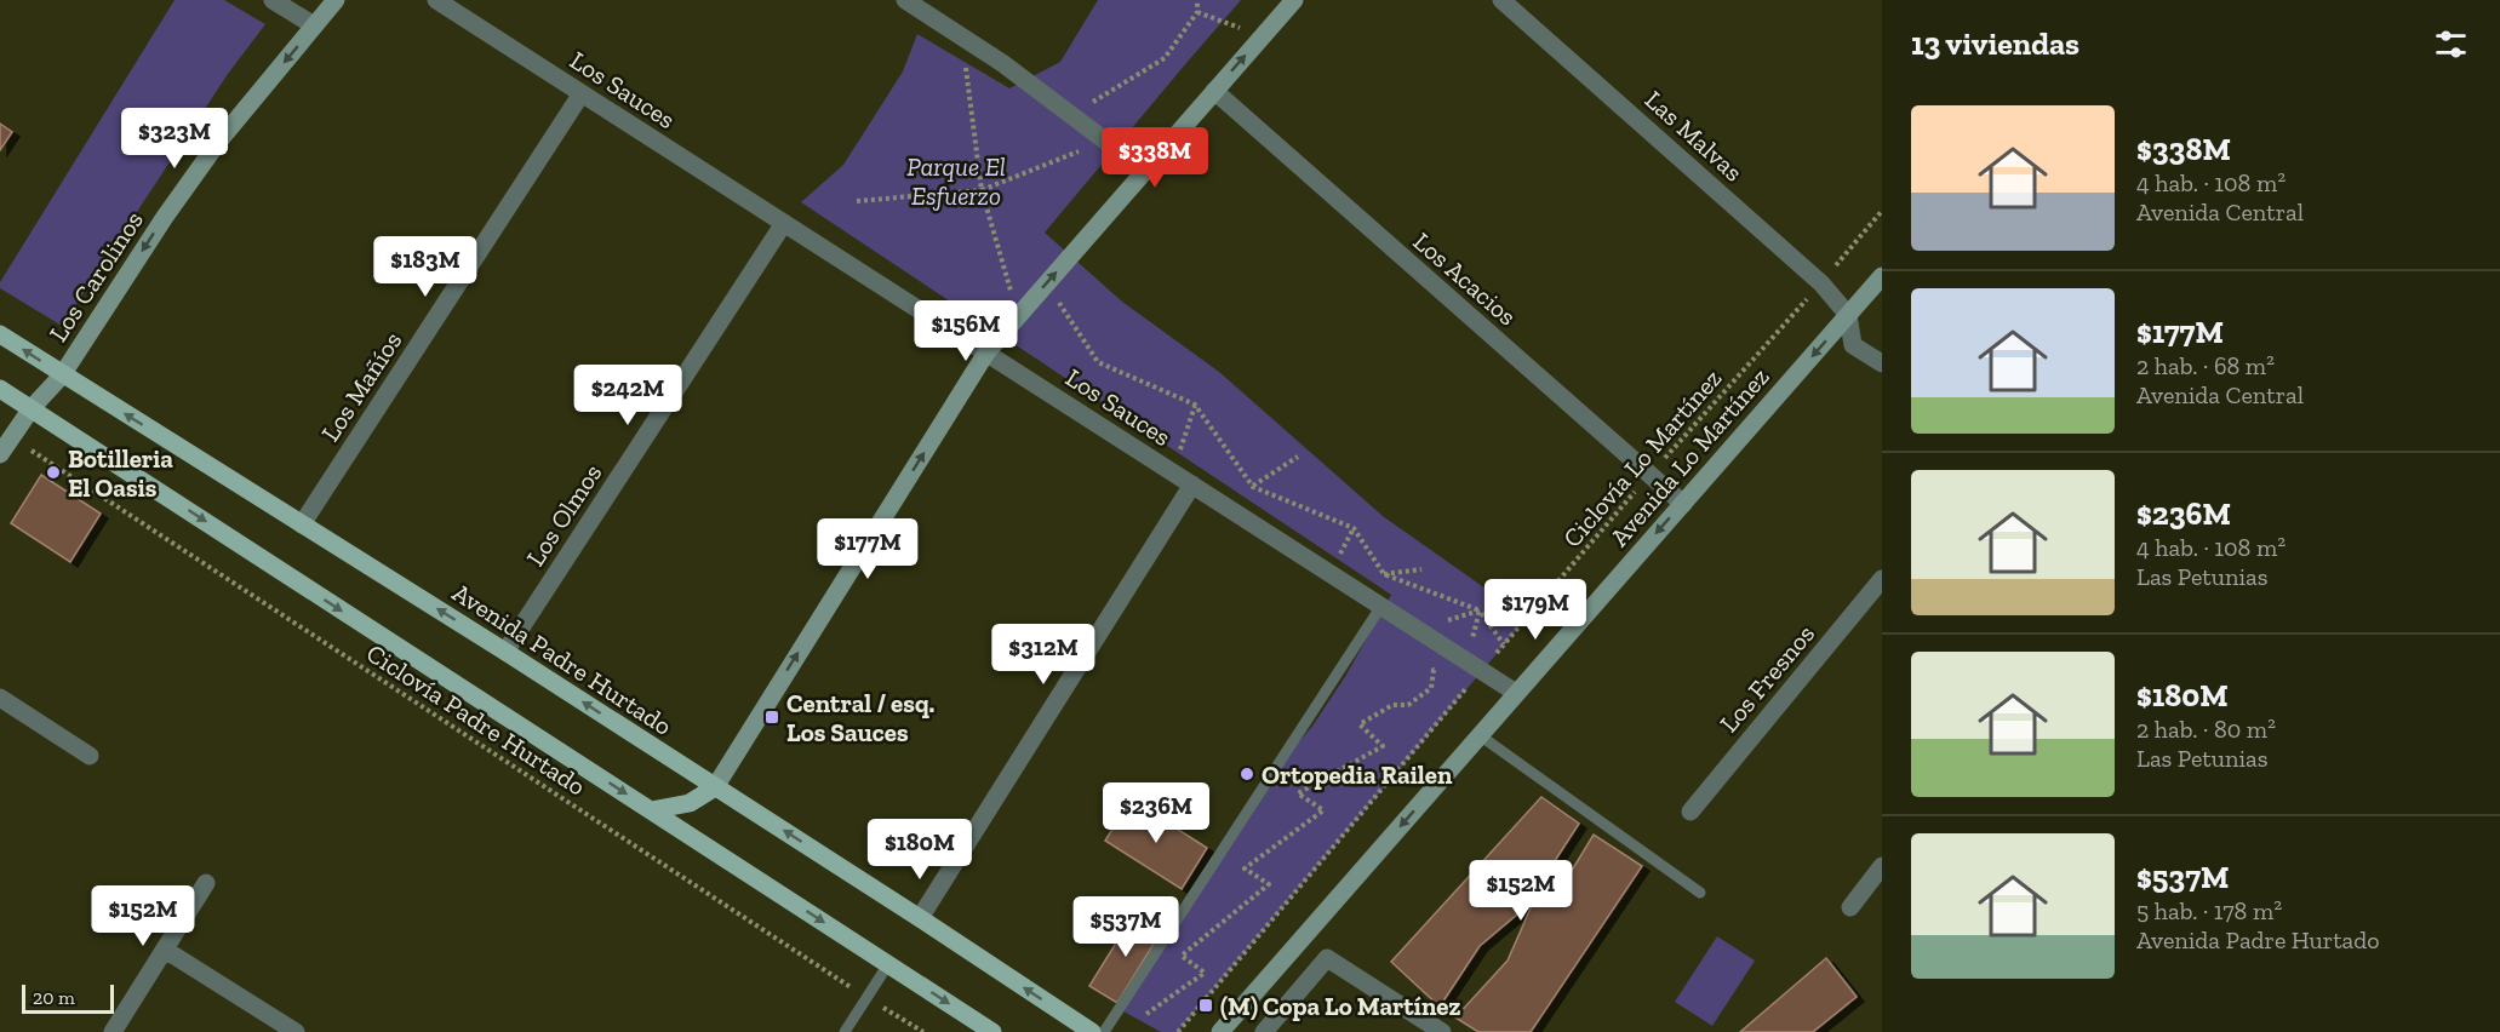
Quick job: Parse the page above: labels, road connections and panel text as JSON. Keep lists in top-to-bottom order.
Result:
{
  "streets": {
    "main road": ["Los Carolinos", "Avenida Lo Martínez", "Avenida Padre Hurtado"],
    "street": [
      "Los Sauces",
      "Las Malvas",
      "Los Acacios",
      "Los Mañíos",
      "Los Olmos",
      "Los Fresnos"
    ],
    "path": ["Ciclovía Lo Martínez", "Ciclovía Padre Hurtado"]
  },
  "crossings": [
    ["Los Sauces", "Los Mañíos"],
    ["Los Sauces", "Avenida Lo Martínez"],
    ["Los Sauces", "Ciclovía Lo Martínez"],
    ["Los Sauces", "Los Olmos"],
    ["Las Malvas", "Avenida Lo Martínez"],
    ["Las Malvas", "Ciclovía Lo Martínez"],
    ["Los Carolinos", "Avenida Padre Hurtado"],
    ["Los Carolinos", "Ciclovía Padre Hurtado"],
    ["Los Acacios", "Avenida Lo Martínez"],
    ["Los Acacios", "Ciclovía Lo Martínez"],
    ["Los Mañíos", "Avenida Padre Hurtado"],
    ["Los Olmos", "Avenida Padre Hurtado"]
  ],
  "one_way": ["Los Carolinos", "Avenida Lo Martínez"],
  "parks": ["Parque El Esfuerzo"],
  "places": {
    "other": ["Botilleria El Oasis", "Ortopedia Railen"],
    "transit": ["Central / esq. Los Sauces", "(M) Copa Lo Martínez"]
  },
  "scale_bar": "20 m",
  "page": {
    "heading": "13 viviendas",
    "list": [
      {
        "name": "$338M",
        "note": "4 hab. · 108 m² · Avenida Central"
      },
      {
        "name": "$177M",
        "note": "2 hab. · 68 m² · Avenida Central"
      },
      {
        "name": "$236M",
        "note": "4 hab. · 108 m² · Las Petunias"
      },
      {
        "name": "$180M",
        "note": "2 hab. · 80 m² · Las Petunias"
      },
      {
        "name": "$537M",
        "note": "5 hab. · 178 m² · Avenida Padre Hurtado"
      }
    ],
    "price": [
      "$323M",
      "$338M",
      "$183M",
      "$156M",
      "$242M",
      "$177M",
      "$179M",
      "$312M",
      "$236M",
      "$180M",
      "$152M",
      "$152M",
      "$537M"
    ],
    "scale": "20 m"
  }
}
